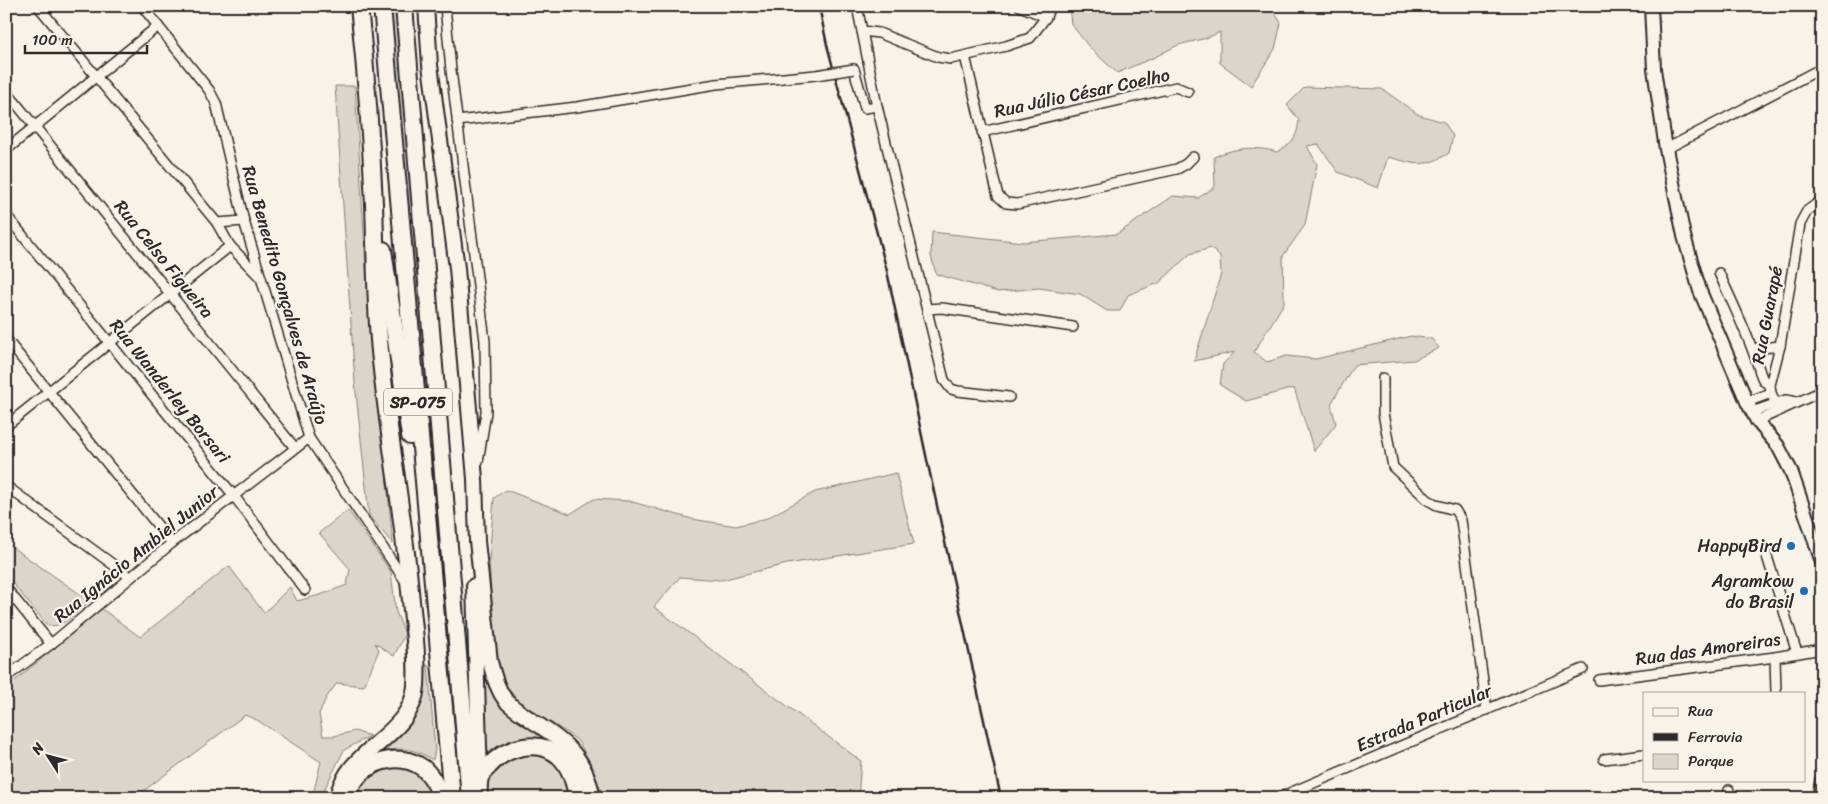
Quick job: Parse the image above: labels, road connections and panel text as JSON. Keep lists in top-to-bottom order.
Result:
{
  "streets": {
    "highway": ["SP-075"],
    "street": [
      "Rua Júlio César Coelho",
      "Rua Celso Figueira",
      "Rua Benedito Gonçalves de Araújo",
      "Rua Guarapé",
      "Rua Wanderley Borsari",
      "Rua Ignácio Ambiel Junior",
      "Rua das Amoreiras",
      "Estrada Particular"
    ]
  },
  "crossings": [
    ["Rua Celso Figueira", "Rua Ignácio Ambiel Junior"],
    ["Rua Benedito Gonçalves de Araújo", "Rua Ignácio Ambiel Junior"],
    ["Rua Wanderley Borsari", "Rua Ignácio Ambiel Junior"]
  ],
  "places": ["HappyBird", "Agramkow do Brasil"],
  "legend": ["Rua", "Ferrovia", "Parque"],
  "scale_bar": "100 m",
  "north": "top left"
}
